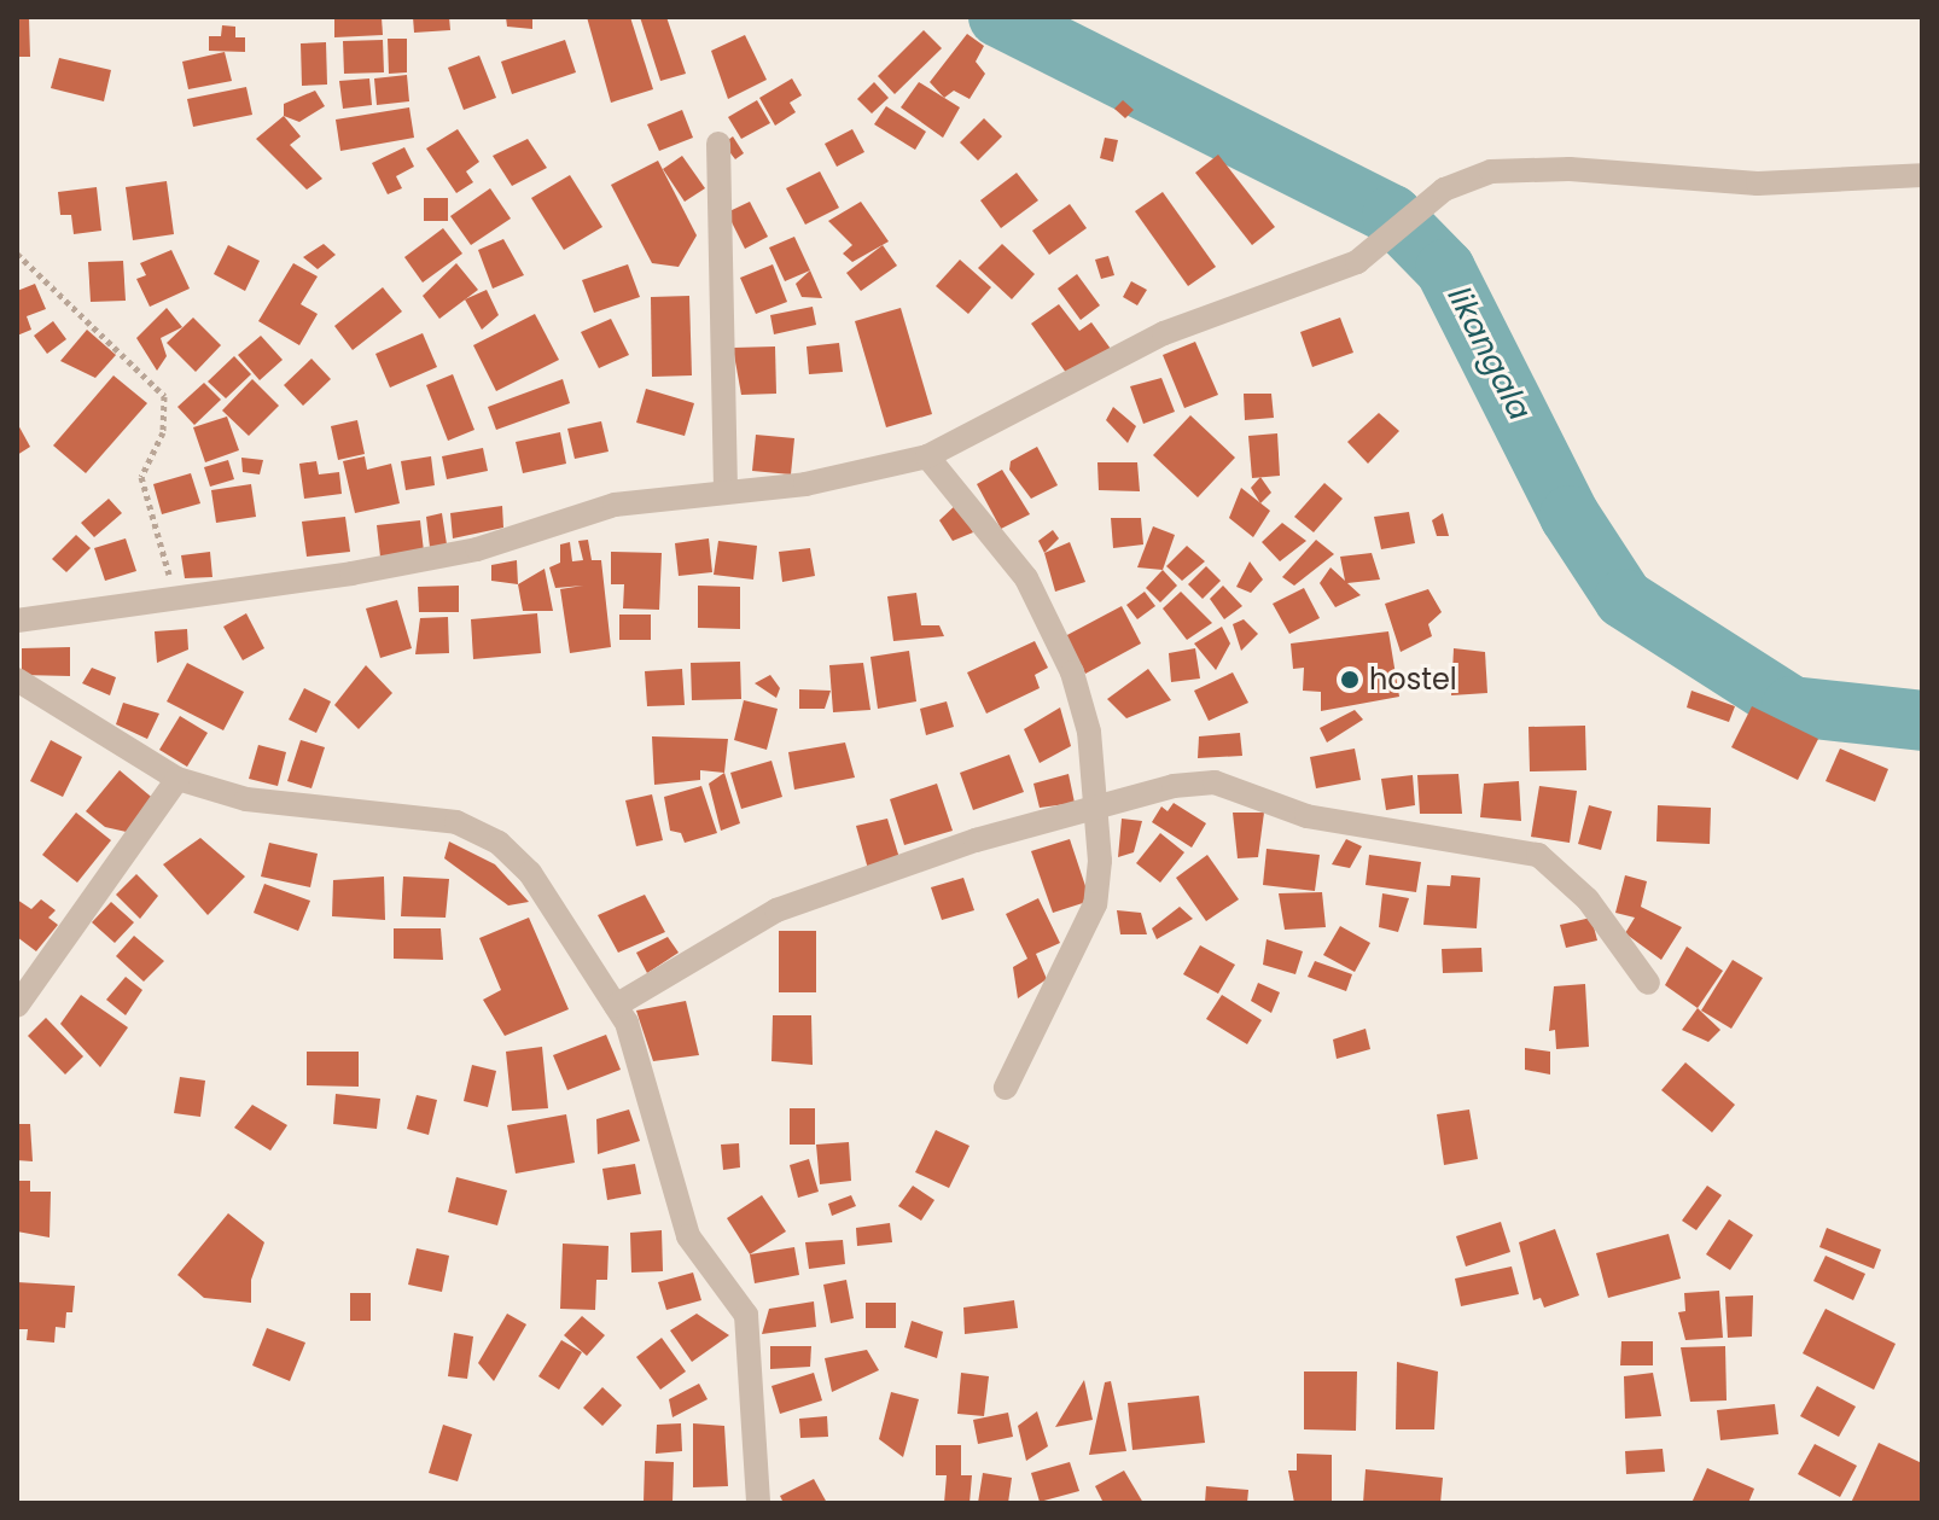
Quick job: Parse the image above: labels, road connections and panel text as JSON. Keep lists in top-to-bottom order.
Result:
{
  "water": ["likangala"],
  "places": ["hostel"]
}
